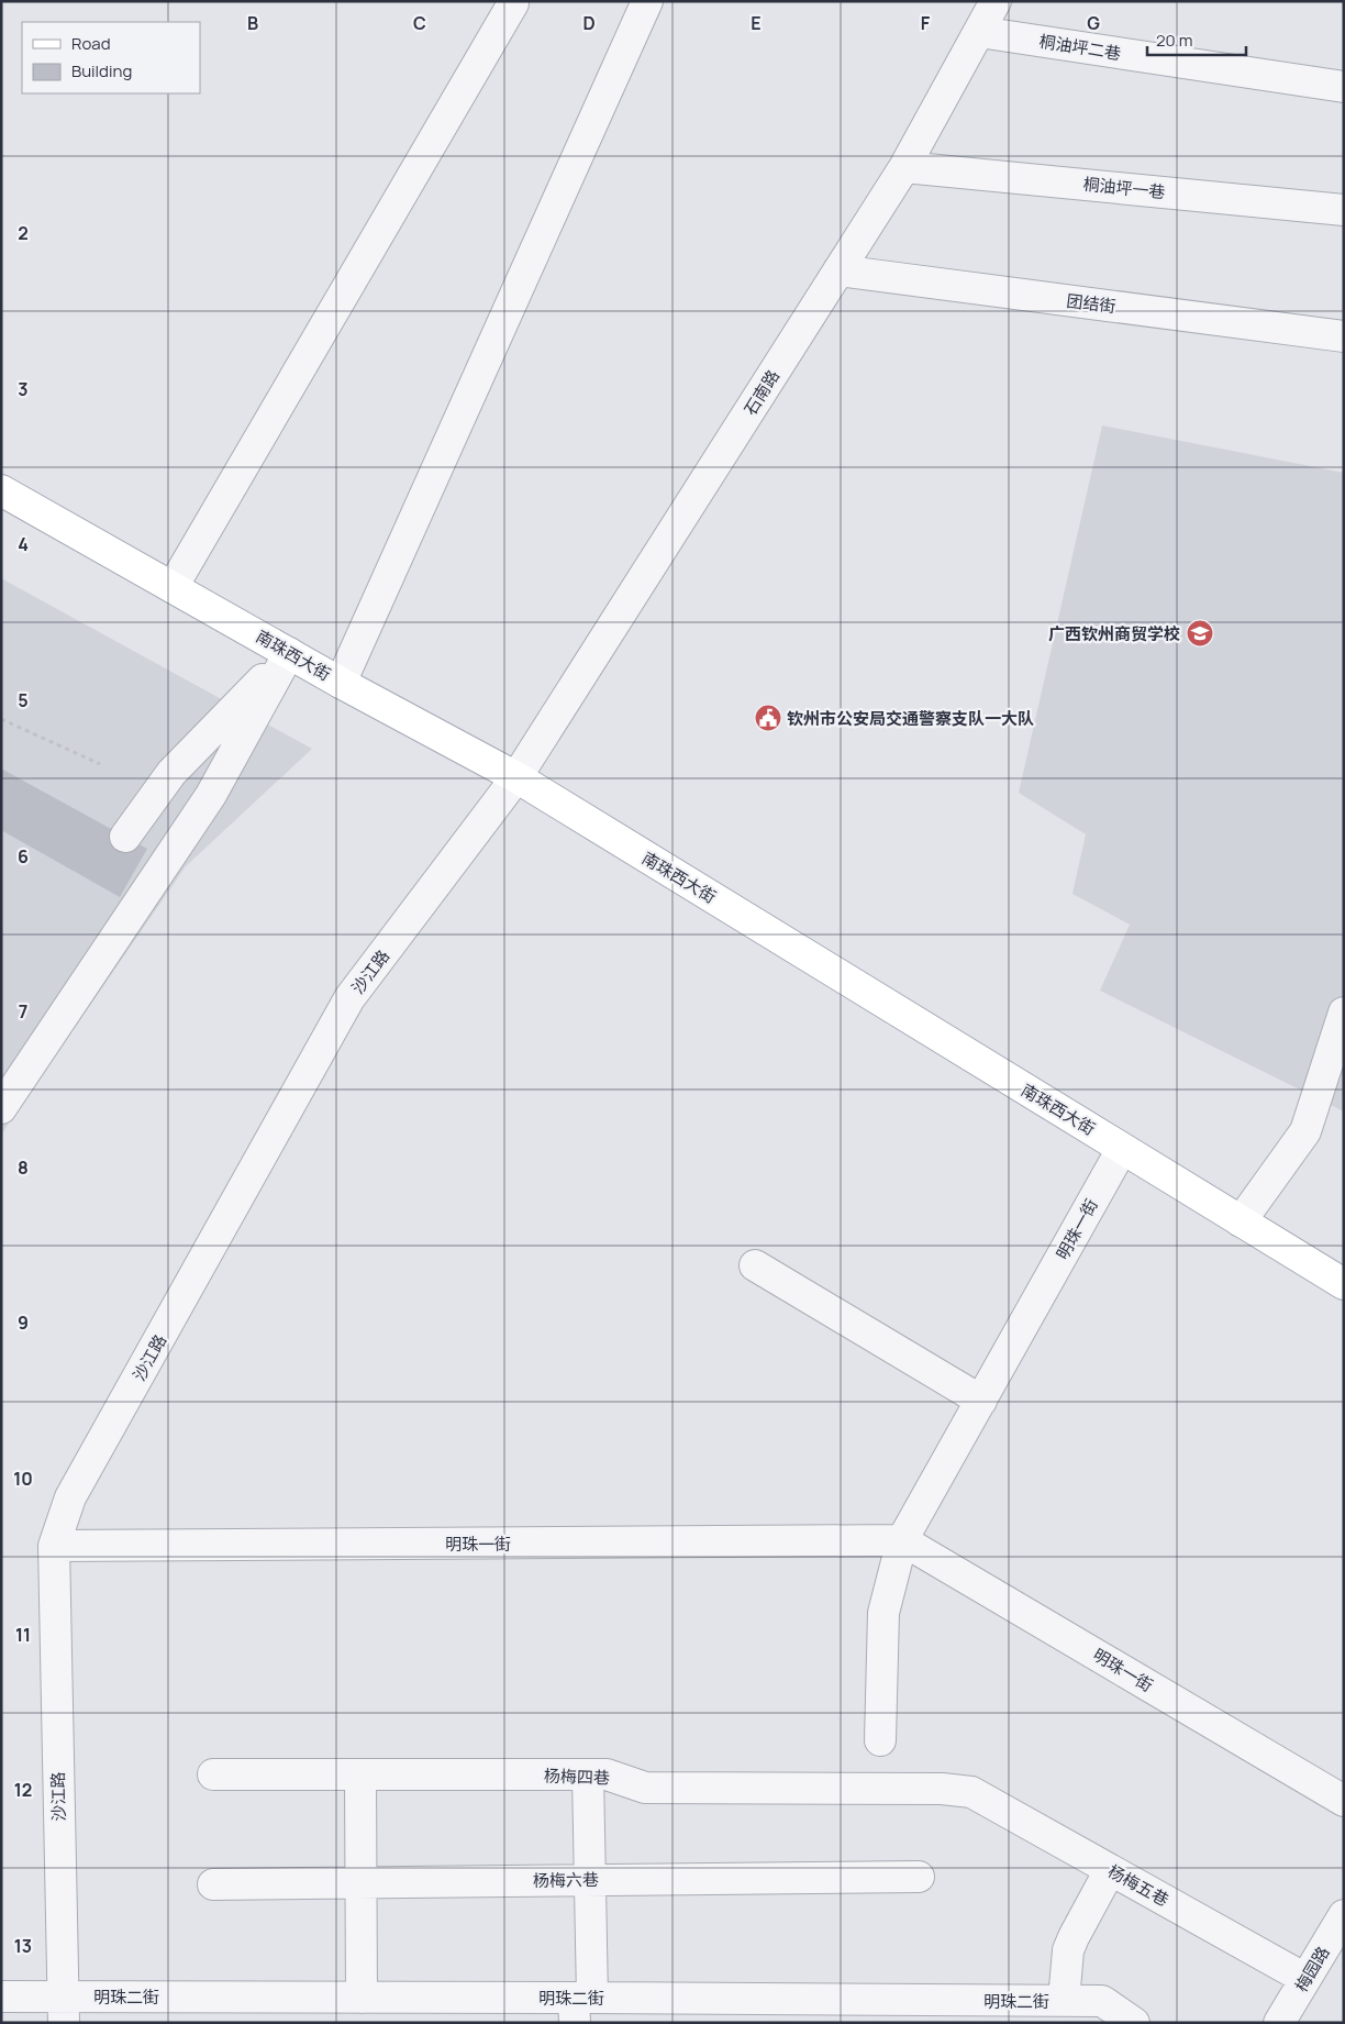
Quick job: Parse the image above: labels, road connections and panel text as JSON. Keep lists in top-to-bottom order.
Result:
{
  "streets": {
    "main road": ["南珠西大街"],
    "street": [
      "桐油坪二巷",
      "桐油坪一巷",
      "团结街",
      "石南路",
      "沙江路",
      "明珠一街",
      "杨梅四巷",
      "杨梅六巷",
      "杨梅五巷",
      "梅园路",
      "明珠二街"
    ]
  },
  "crossings": [
    ["桐油坪二巷", "石南路"],
    ["桐油坪一巷", "石南路"],
    ["团结街", "石南路"],
    ["石南路", "南珠西大街"],
    ["石南路", "沙江路"],
    ["南珠西大街", "沙江路"],
    ["南珠西大街", "明珠一街"],
    ["沙江路", "明珠一街"],
    ["沙江路", "明珠二街"],
    ["杨梅四巷", "杨梅五巷"],
    ["杨梅五巷", "梅园路"]
  ],
  "places": {
    "school or university": ["广西钦州商贸学校"],
    "public building": ["钦州市公安局交通警察支队一大队"]
  },
  "legend": ["Road", "Building"],
  "scale_bar": "20 m",
  "grid": {
    "columns": [
      "B",
      "C",
      "D",
      "E",
      "F",
      "G"
    ],
    "rows": [
      "2",
      "3",
      "4",
      "5",
      "6",
      "7",
      "8",
      "9",
      "10",
      "11",
      "12",
      "13"
    ]
  }
}
